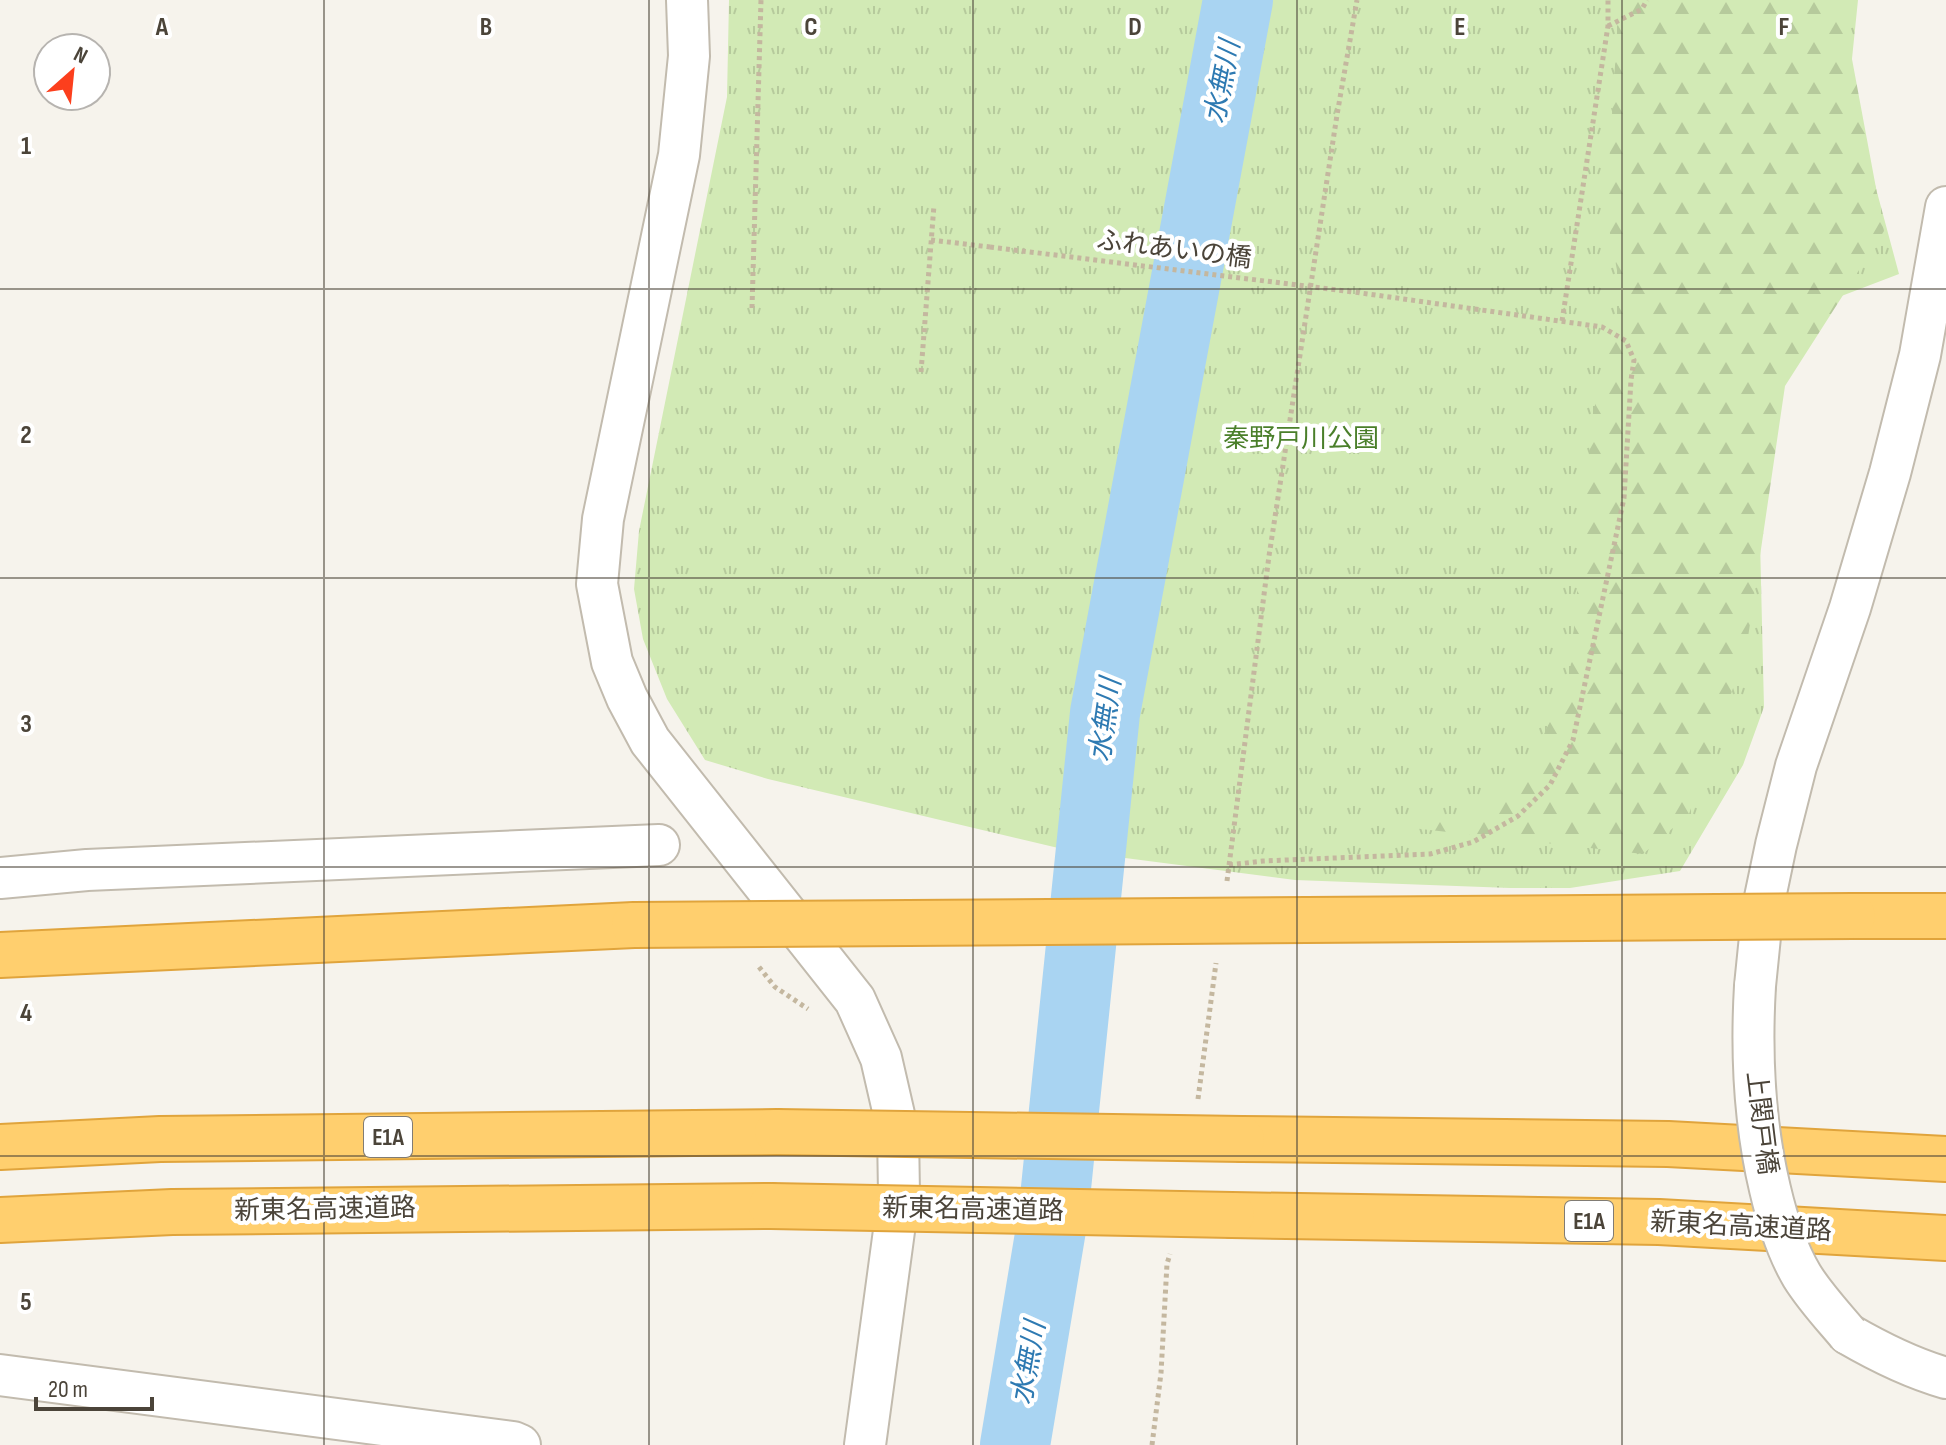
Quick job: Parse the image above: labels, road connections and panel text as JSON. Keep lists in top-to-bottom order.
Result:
{
  "streets": {
    "highway": ["E1A", "新東名高速道路"],
    "street": ["上関戸橋"],
    "path": ["ふれあいの橋"]
  },
  "water": ["水無川"],
  "parks": ["秦野戸川公園"],
  "scale_bar": "20 m",
  "north": "top right",
  "grid": {
    "columns": [
      "A",
      "B",
      "C",
      "D",
      "E",
      "F"
    ],
    "rows": [
      "1",
      "2",
      "3",
      "4",
      "5"
    ]
  }
}
